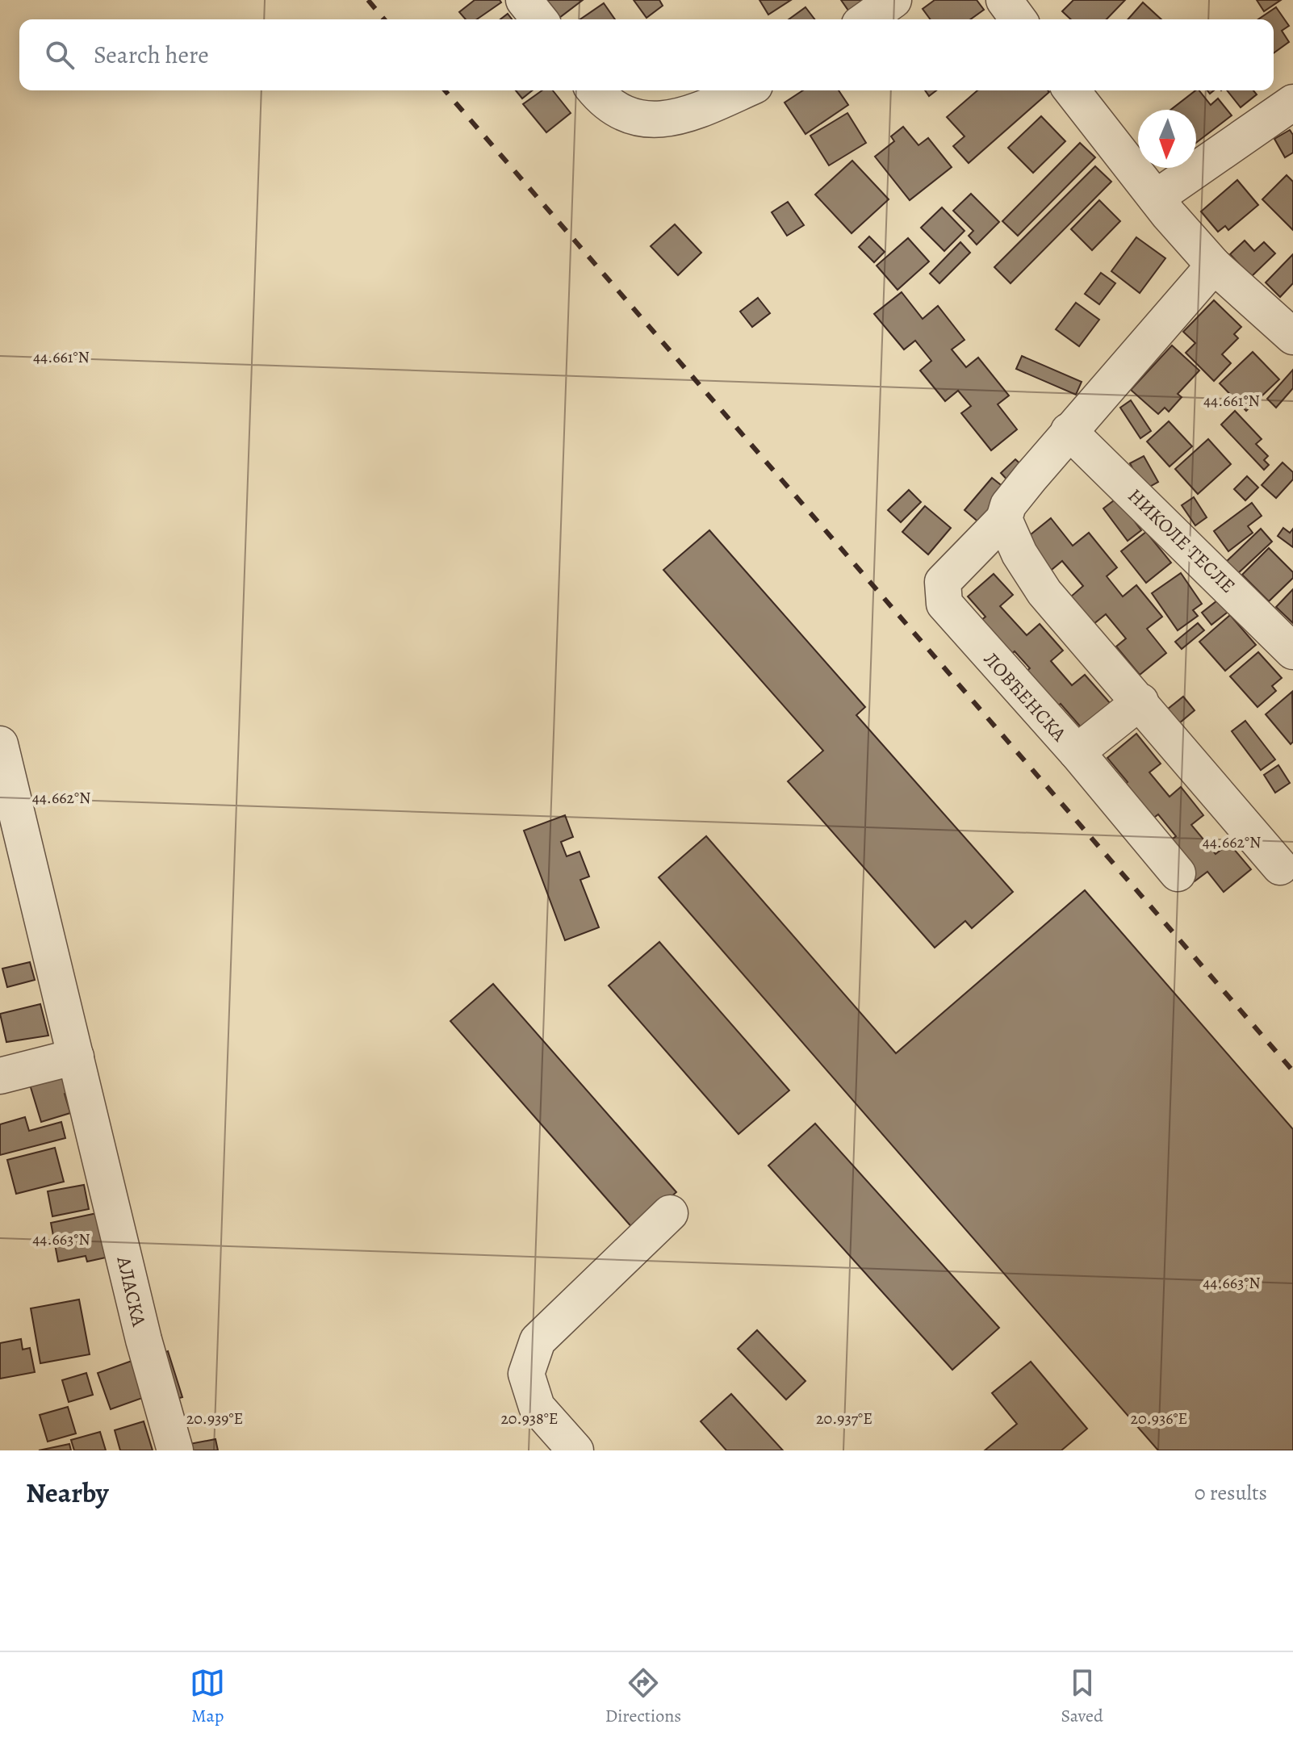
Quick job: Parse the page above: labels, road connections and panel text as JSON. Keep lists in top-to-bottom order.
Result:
{
  "streets": {
    "street": ["НИКОЛЕ ТЕСЛЕ", "ЛОВЋЕНСКА", "АЛАСКА"]
  },
  "crossings": [
    ["НИКОЛЕ ТЕСЛЕ", "ЛОВЋЕНСКА"]
  ],
  "north": "bottom",
  "page": {
    "search": "Search here",
    "heading": ["Nearby", "0 results"],
    "nav": ["Map", "Directions", "Saved"]
  },
  "coordinates": [
    "44.661°N",
    "44.662°N",
    "44.663°N",
    "20.939°E",
    "20.938°E",
    "20.937°E",
    "20.936°E"
  ]
}
